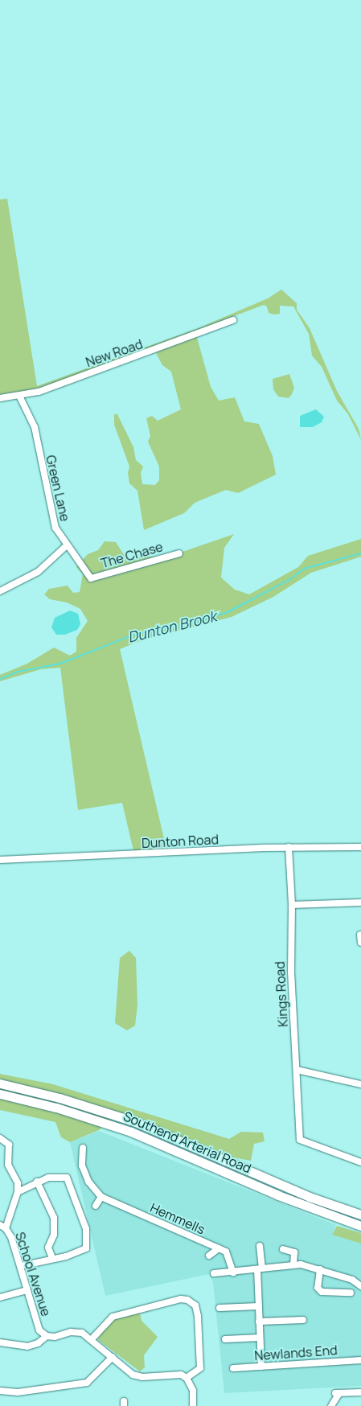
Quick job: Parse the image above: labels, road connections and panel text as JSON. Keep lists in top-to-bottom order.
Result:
{
  "streets": {
    "highway": ["Southend Arterial Road"],
    "street": [
      "New Road",
      "Green Lane",
      "The Chase",
      "Dunton Road",
      "Kings Road",
      "Hemmells",
      "School Avenue",
      "Newlands End"
    ]
  },
  "crossings": [
    ["New Road", "Green Lane"],
    ["Green Lane", "The Chase"],
    ["Dunton Road", "Kings Road"]
  ],
  "water": ["Dunton Brook"]
}
